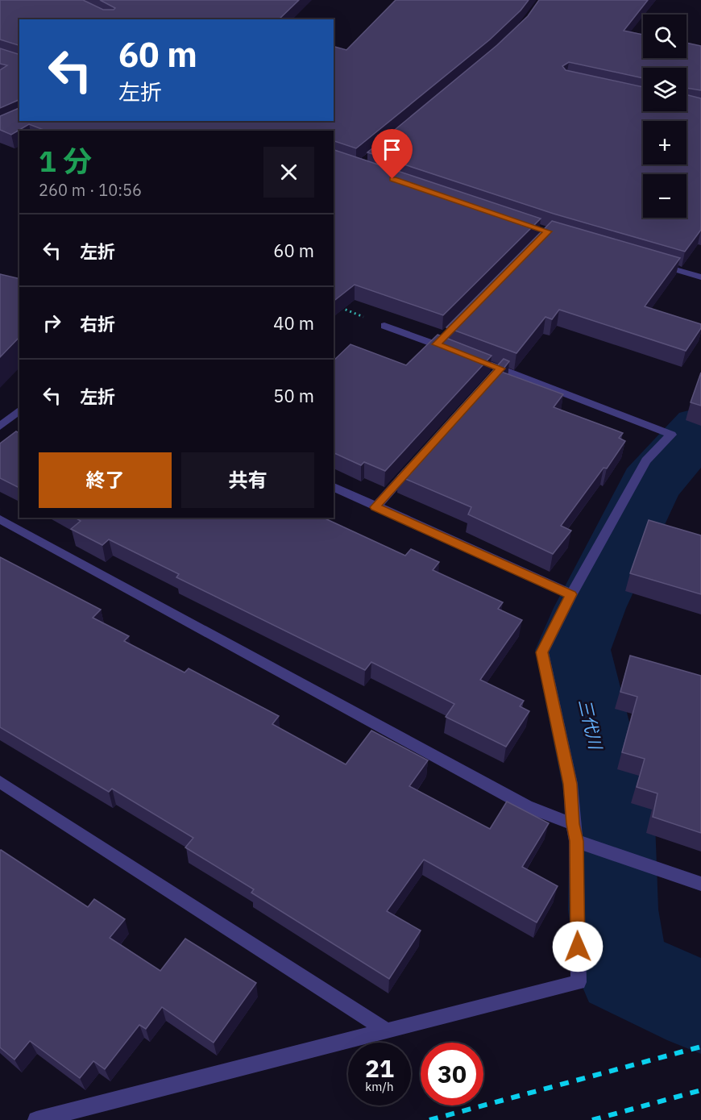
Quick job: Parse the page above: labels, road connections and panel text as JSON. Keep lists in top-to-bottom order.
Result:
{
  "water": ["三代川"],
  "page": {
    "map_buttons": ["+", "−"],
    "turn": ["60 m", "左折"],
    "heading": ["1 分", "260 m · 10:56"],
    "list": [
      {
        "name": "左折",
        "value": "60 m"
      },
      {
        "name": "右折",
        "value": "40 m"
      },
      {
        "name": "左折",
        "value": "50 m"
      }
    ],
    "buttons": ["終了", "共有"],
    "speed": "21 km/h",
    "limit": "30"
  }
}
